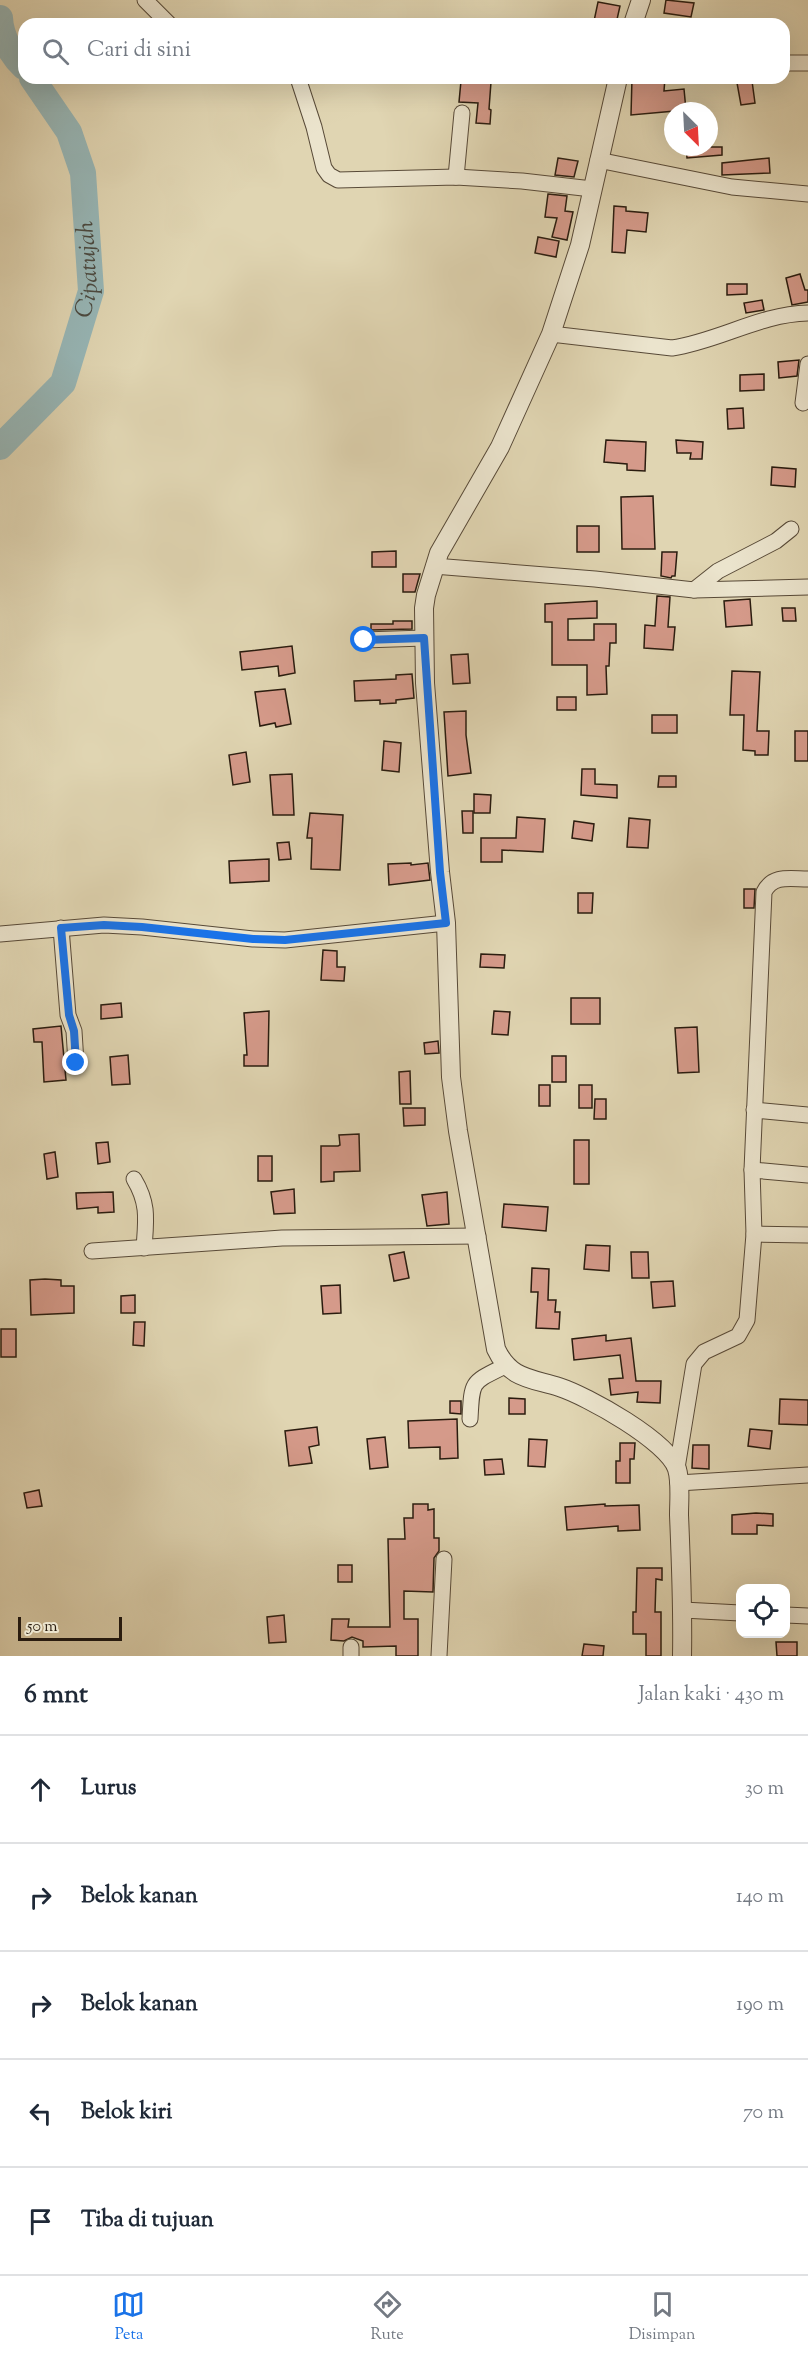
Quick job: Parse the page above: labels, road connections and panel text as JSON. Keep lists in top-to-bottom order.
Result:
{
  "water": ["Cipatujah"],
  "scale_bar": "50 m",
  "north": "bottom right",
  "page": {
    "search": "Cari di sini",
    "scale": "50 m",
    "heading": ["6 mnt", "Jalan kaki · 430 m"],
    "list": [
      ["Lurus", "30 m"],
      ["Belok kanan", "140 m"],
      ["Belok kanan", "190 m"],
      ["Belok kiri", "70 m"],
      "Tiba di tujuan"
    ],
    "nav": ["Peta", "Rute", "Disimpan"]
  }
}
